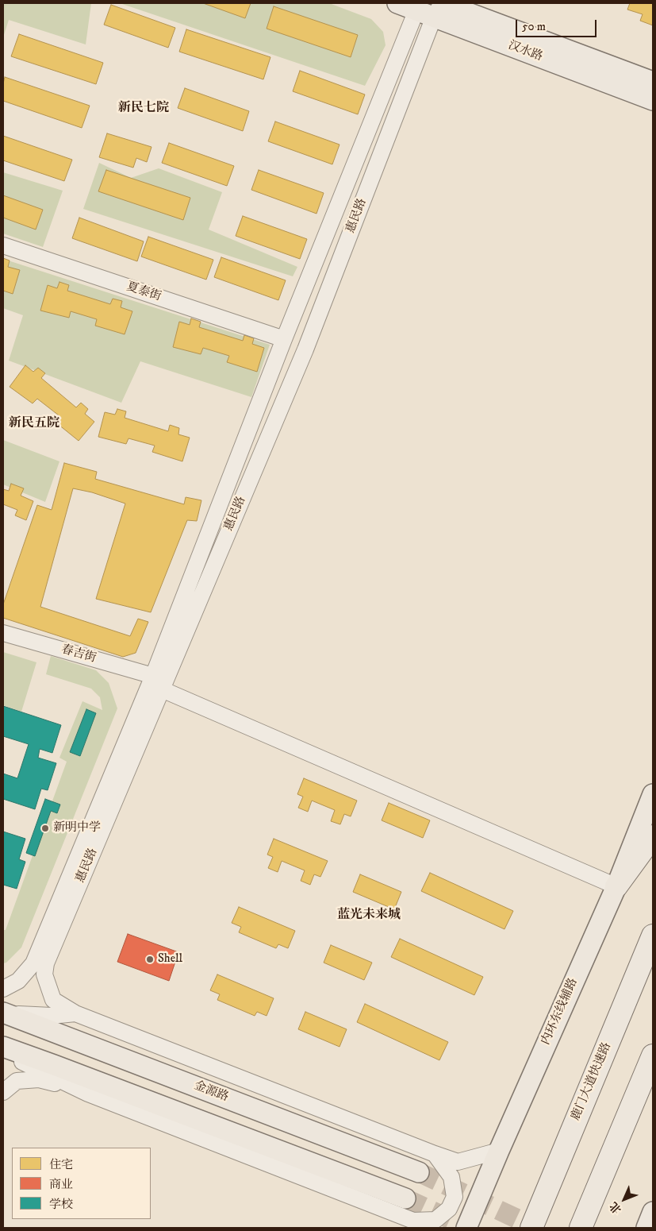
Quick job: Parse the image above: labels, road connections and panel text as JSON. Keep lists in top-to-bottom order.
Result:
{
  "streets": {
    "highway": ["鹿门大道快速路"],
    "main road": ["汉水路", "内环东线辅路", "金源路"],
    "street": ["惠民路", "夏泰街", "春吉街"]
  },
  "crossings": [
    ["汉水路", "惠民路"],
    ["惠民路", "夏泰街"],
    ["惠民路", "春吉街"],
    ["惠民路", "内环东线辅路"],
    ["春吉街", "内环东线辅路"]
  ],
  "districts": ["新民七院", "新民五院", "蓝光未来城"],
  "places": ["新明中学", "Shell"],
  "legend": ["住宅", "商业", "学校"],
  "scale_bar": "50 m",
  "north": "bottom left"
}
